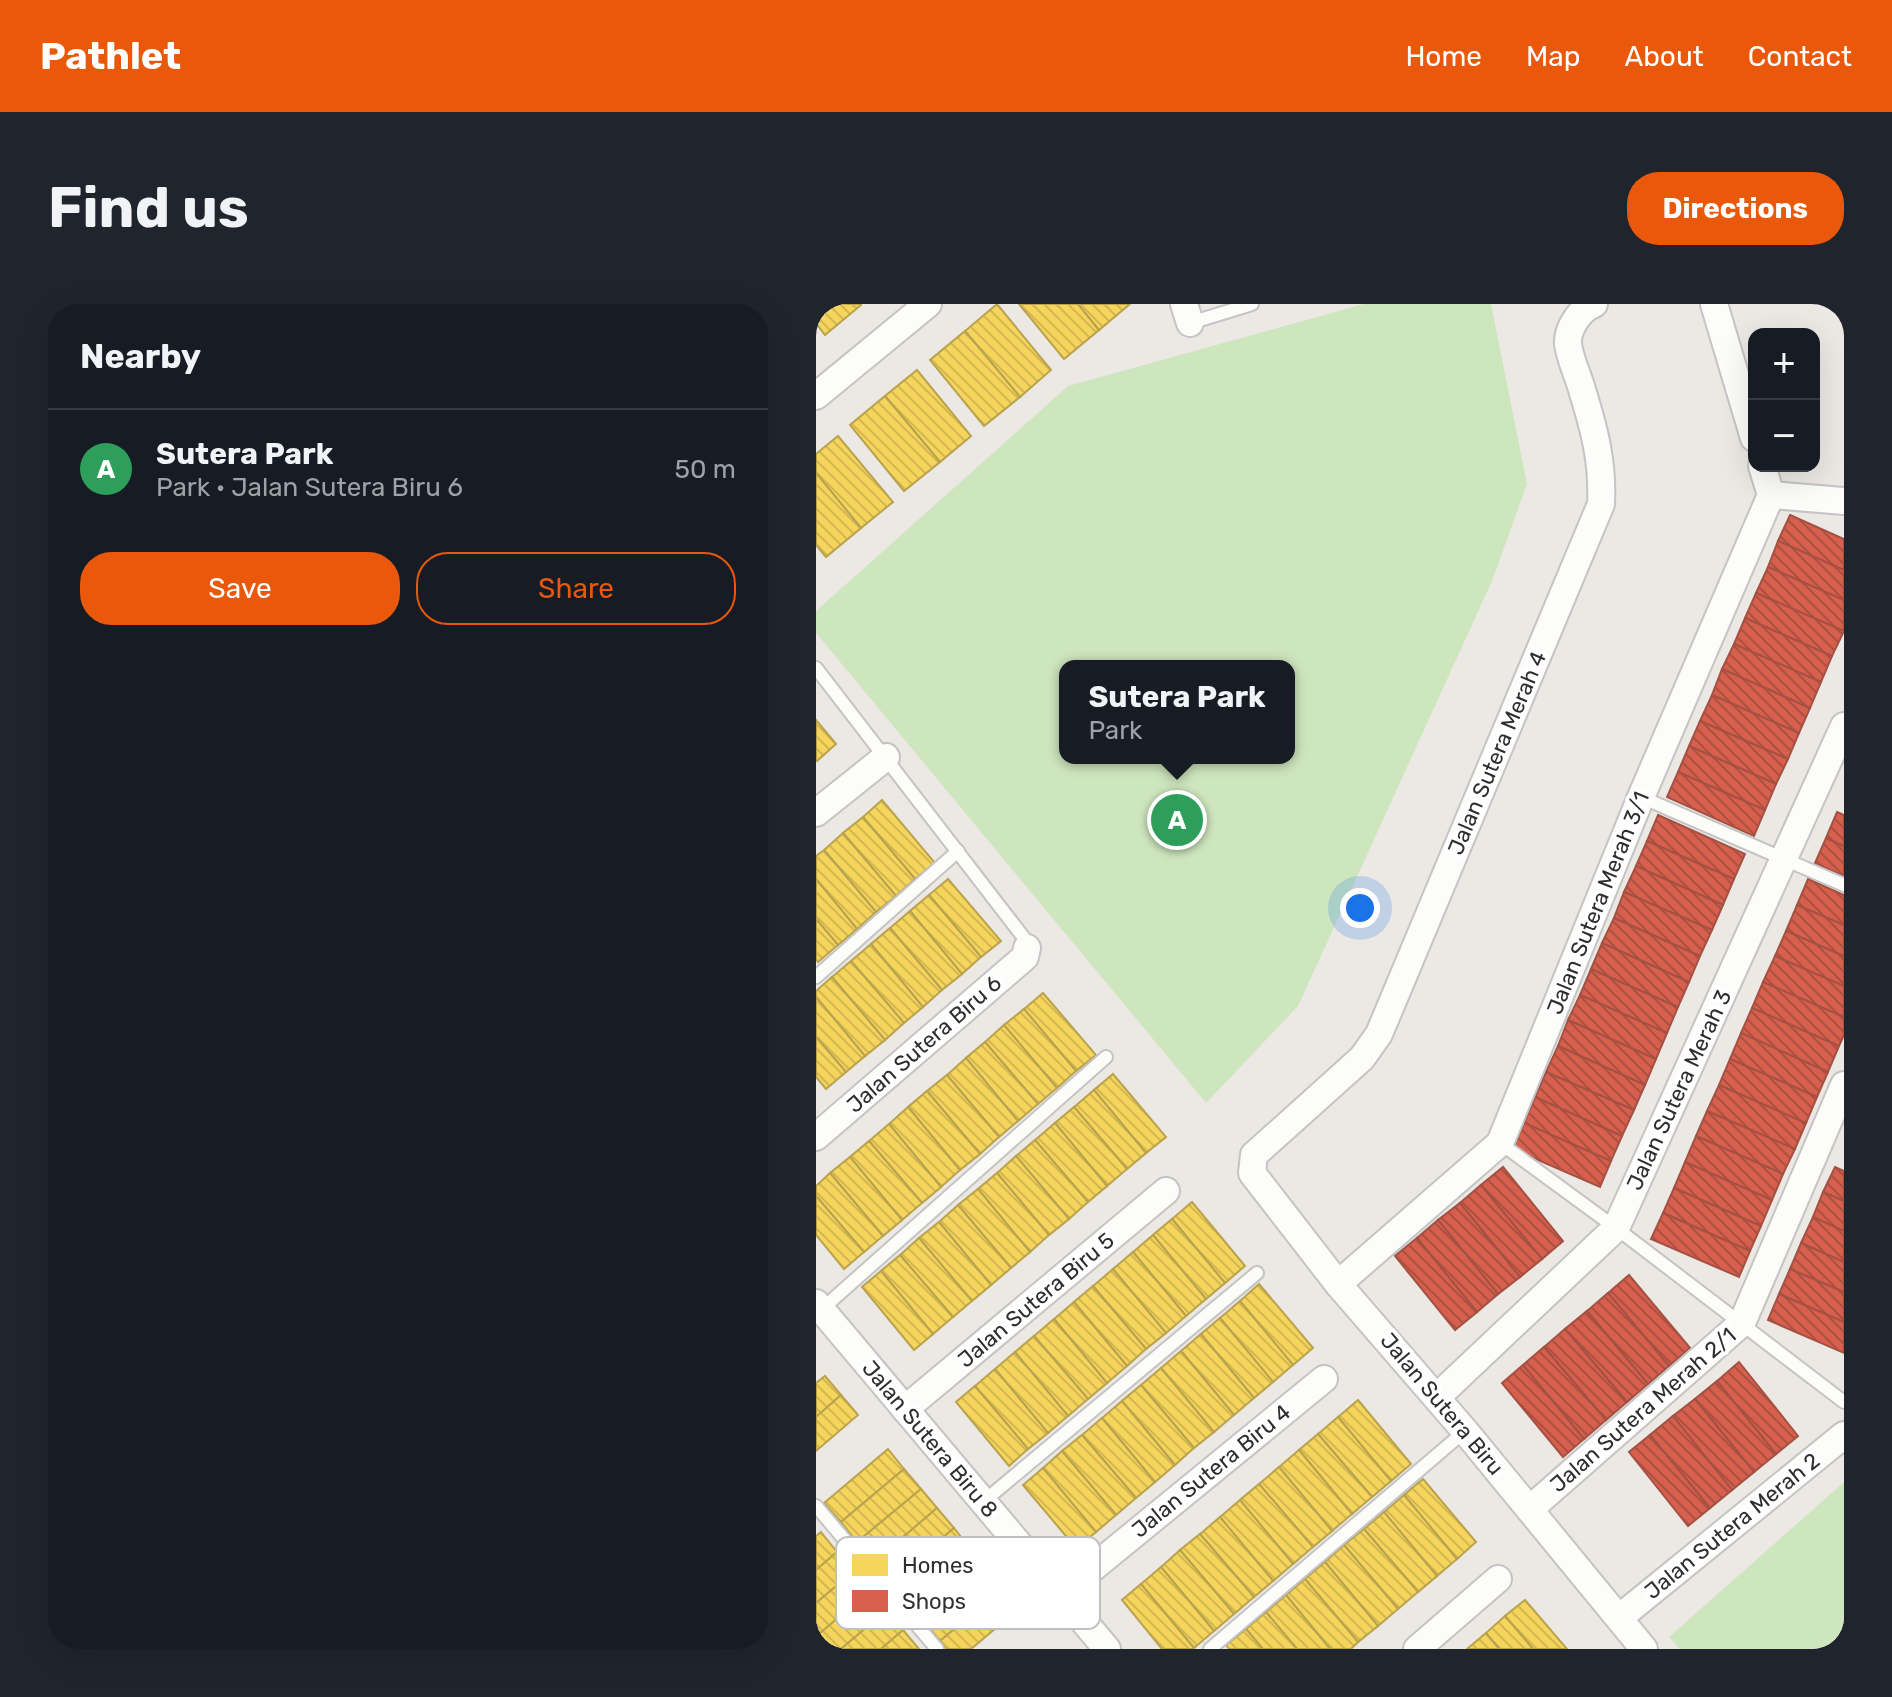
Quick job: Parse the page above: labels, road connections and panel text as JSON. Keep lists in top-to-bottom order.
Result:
{
  "streets": {
    "street": [
      "Jalan Sutera Merah 4",
      "Jalan Sutera Merah 3/1",
      "Jalan Sutera Biru 6",
      "Jalan Sutera Merah 3",
      "Jalan Sutera Biru 5",
      "Jalan Sutera Biru",
      "Jalan Sutera Merah 2/1",
      "Jalan Sutera Biru 8",
      "Jalan Sutera Biru 4",
      "Jalan Sutera Merah 2"
    ]
  },
  "crossings": [
    ["Jalan Sutera Merah 4", "Jalan Sutera Biru"],
    ["Jalan Sutera Merah 3/1", "Jalan Sutera Biru"],
    ["Jalan Sutera Merah 3", "Jalan Sutera Biru"],
    ["Jalan Sutera Biru 5", "Jalan Sutera Biru 8"],
    ["Jalan Sutera Biru", "Jalan Sutera Merah 2/1"],
    ["Jalan Sutera Biru", "Jalan Sutera Merah 2"]
  ],
  "legend": ["Homes", "Shops"],
  "page": {
    "header": "Pathlet",
    "nav": [
      "Home",
      "Map",
      "About",
      "Contact"
    ],
    "buttons": [
      "Directions",
      ["Save", "Share"]
    ],
    "title": "Find us",
    "heading": "Nearby",
    "map_buttons": ["+", "−"],
    "list": [
      {
        "mark": "A",
        "name": "Sutera Park",
        "note": "Park · Jalan Sutera Biru 6",
        "value": "50 m"
      }
    ],
    "popup": ["Sutera Park", "Park"],
    "pins": "A"
  }
}
